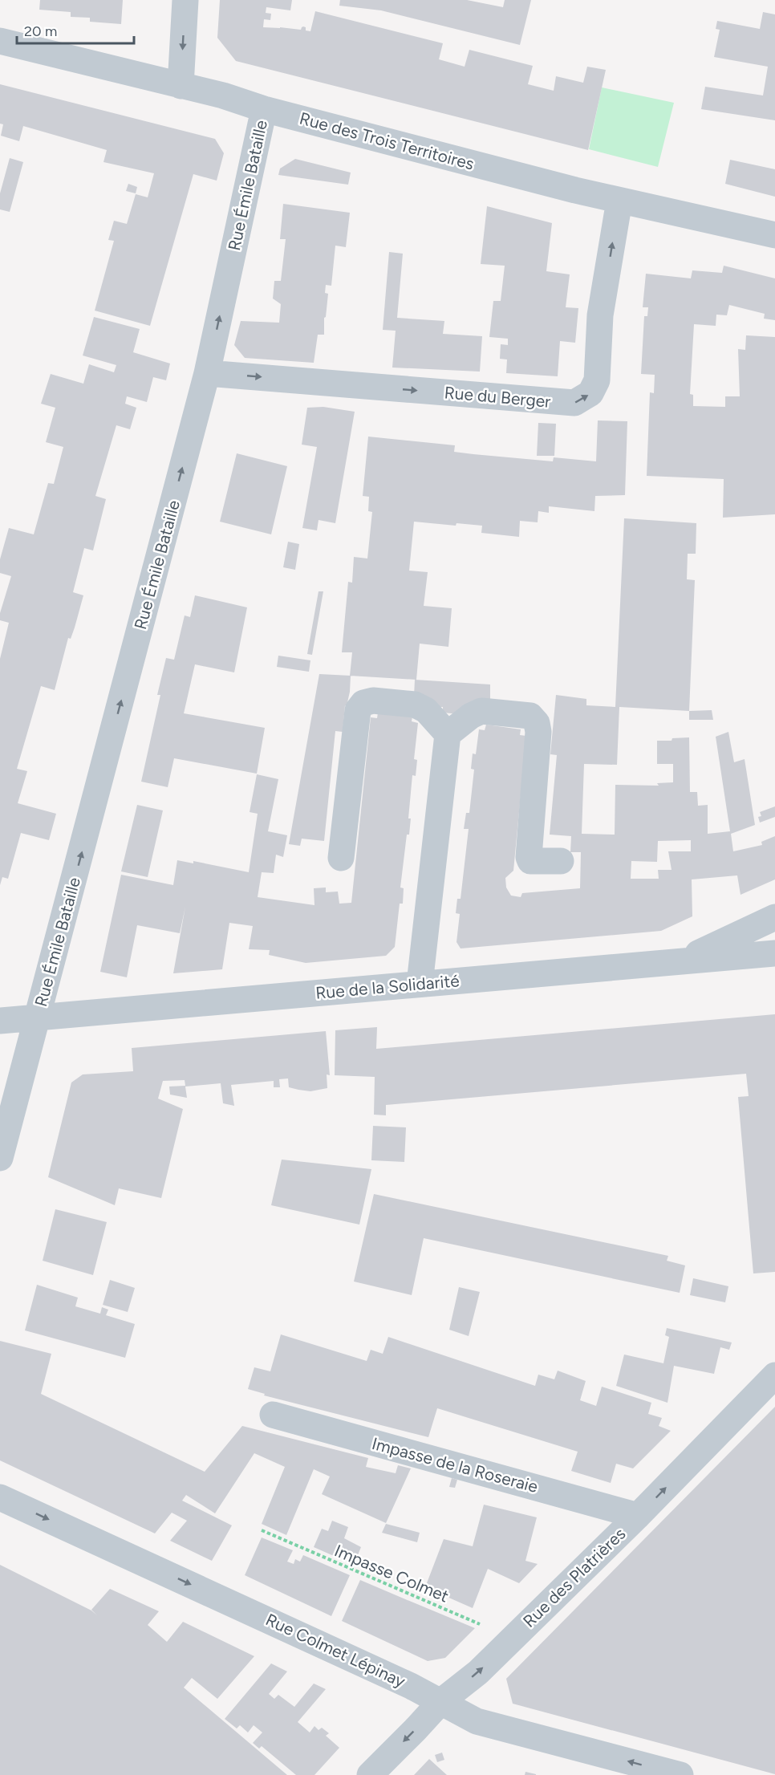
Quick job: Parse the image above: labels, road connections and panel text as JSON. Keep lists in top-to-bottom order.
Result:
{
  "streets": {
    "street": [
      "Rue des Trois Territoires",
      "Rue Émile Bataille",
      "Rue du Berger",
      "Rue de la Solidarité",
      "Impasse de la Roseraie",
      "Rue des Platrières",
      "Rue Colmet Lépinay"
    ],
    "path": ["Impasse Colmet"]
  },
  "crossings": [
    ["Rue des Trois Territoires", "Rue Émile Bataille"],
    ["Rue des Trois Territoires", "Rue du Berger"],
    ["Rue Émile Bataille", "Rue du Berger"],
    ["Rue Émile Bataille", "Rue de la Solidarité"],
    ["Impasse de la Roseraie", "Rue des Platrières"],
    ["Impasse Colmet", "Rue des Platrières"],
    ["Rue des Platrières", "Rue Colmet Lépinay"]
  ],
  "one_way": ["Rue Émile Bataille"],
  "scale_bar": "20 m"
}
